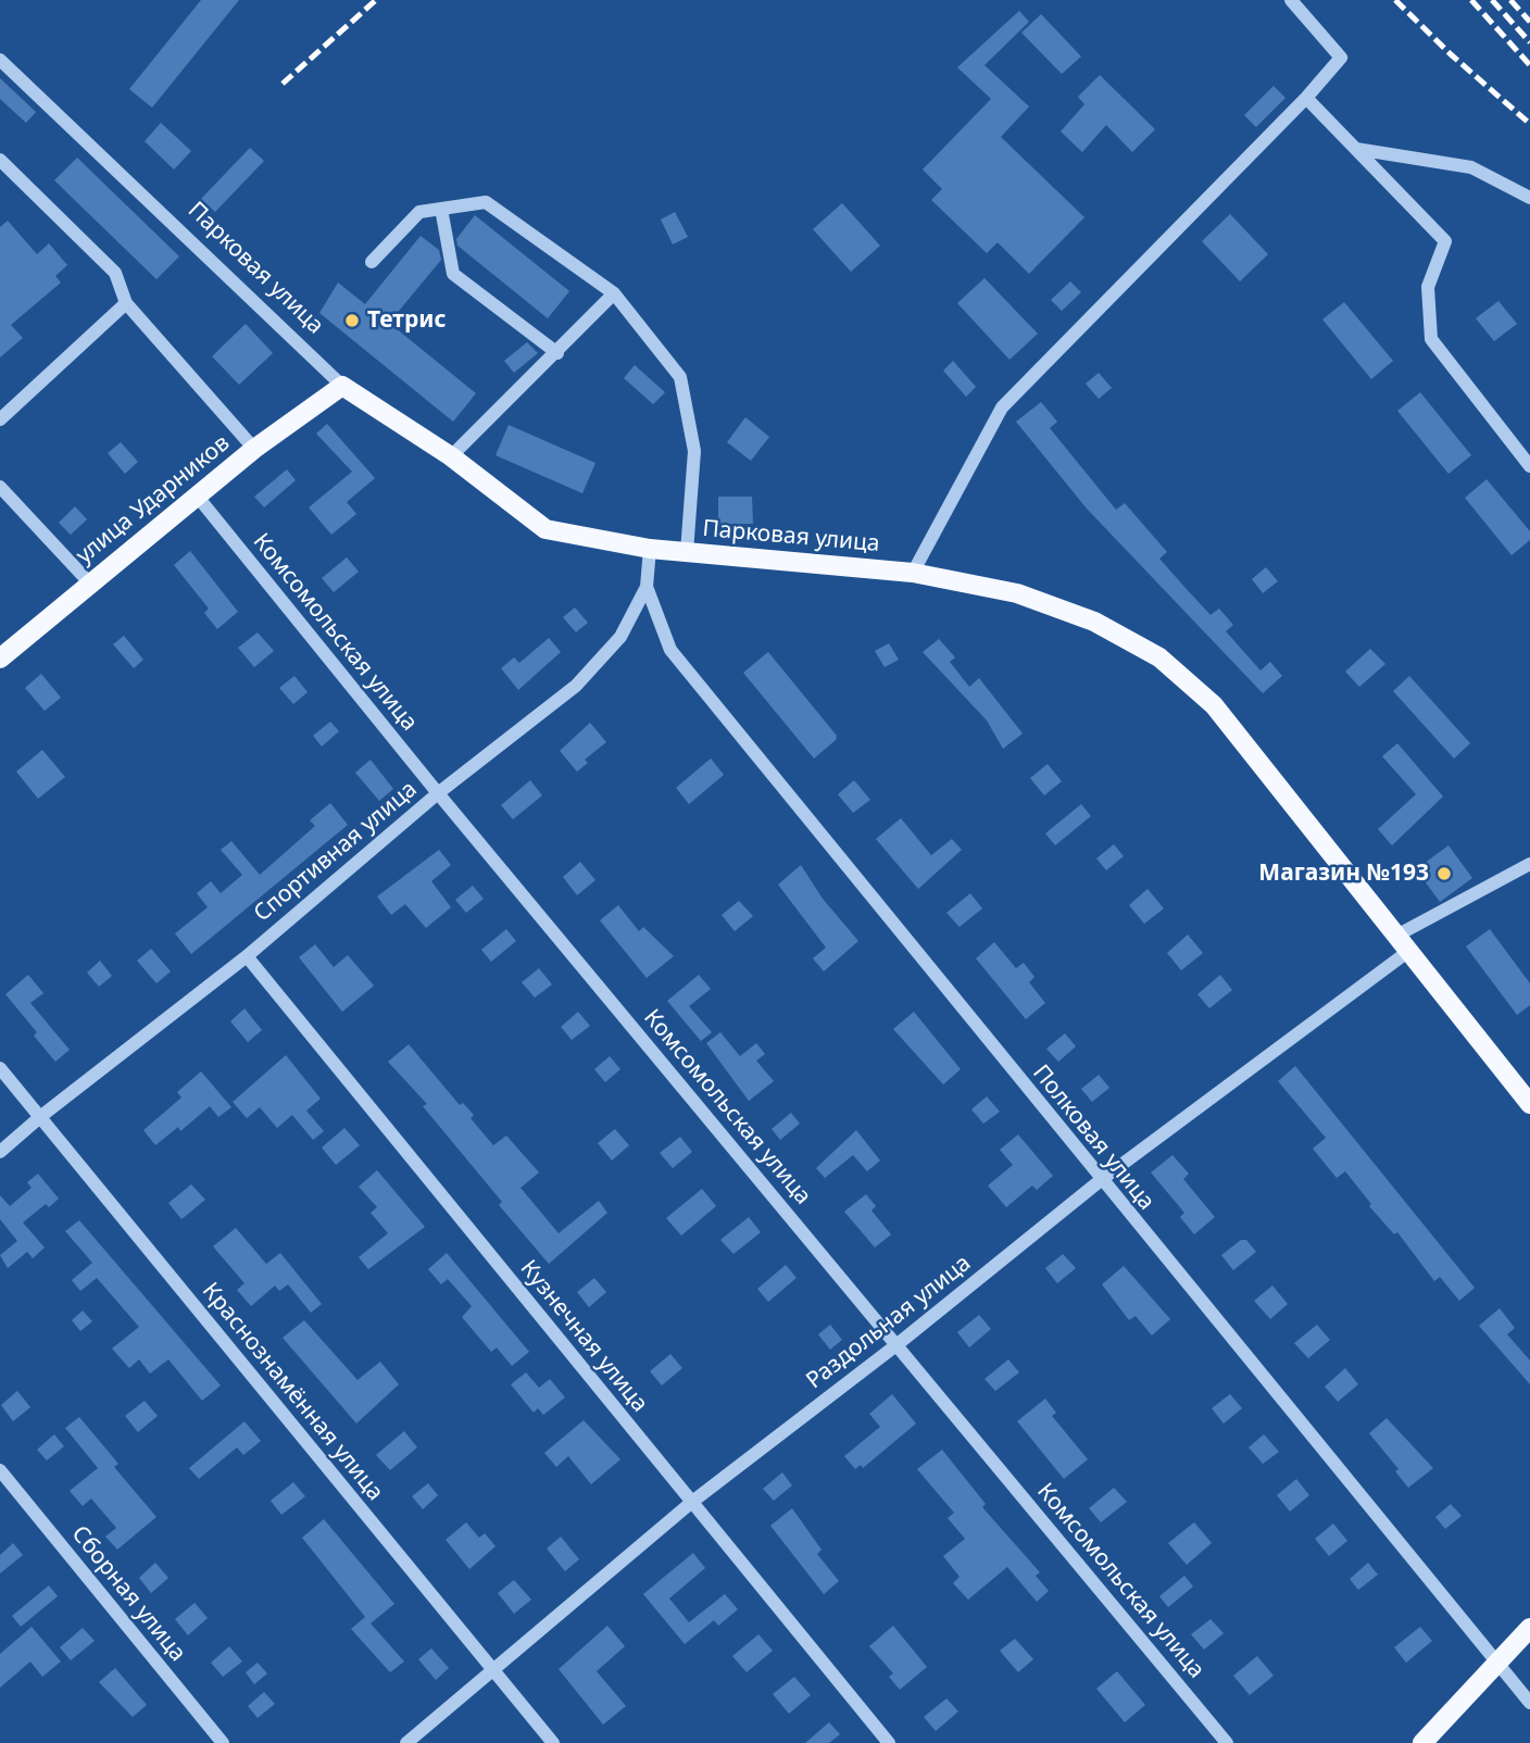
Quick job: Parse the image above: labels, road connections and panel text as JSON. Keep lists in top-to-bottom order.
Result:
{
  "streets": {
    "main road": ["Парковая улица", "улица Ударников"],
    "street": [
      "Комсомольская улица",
      "Спортивная улица",
      "Полковая улица",
      "Раздольная улица",
      "Кузнечная улица",
      "Краснознамённая улица",
      "Сборная улица"
    ]
  },
  "crossings": [
    ["Парковая улица", "улица Ударников"],
    ["Парковая улица", "Спортивная улица"],
    ["Парковая улица", "Раздольная улица"],
    ["улица Ударников", "Комсомольская улица"],
    ["Комсомольская улица", "Спортивная улица"],
    ["Комсомольская улица", "Раздольная улица"],
    ["Спортивная улица", "Полковая улица"],
    ["Спортивная улица", "Кузнечная улица"],
    ["Спортивная улица", "Краснознамённая улица"],
    ["Полковая улица", "Раздольная улица"],
    ["Раздольная улица", "Кузнечная улица"],
    ["Раздольная улица", "Краснознамённая улица"]
  ],
  "places": ["Тетрис", "Магазин №193"]
}
